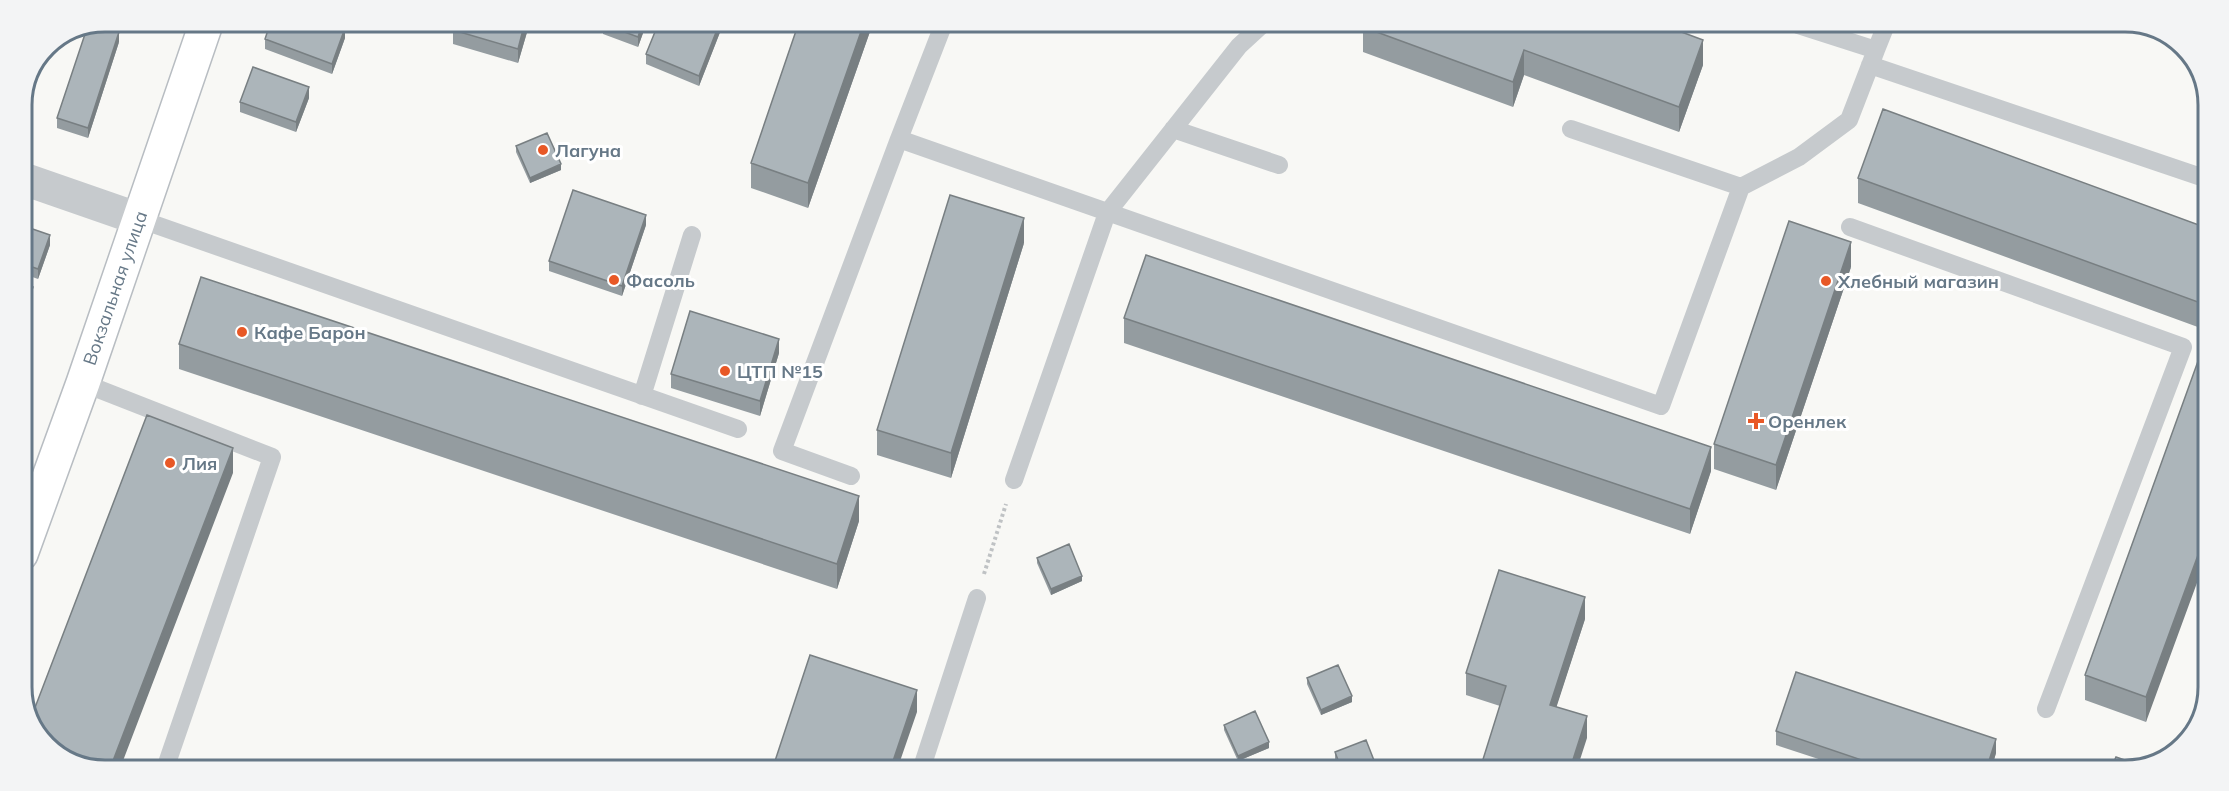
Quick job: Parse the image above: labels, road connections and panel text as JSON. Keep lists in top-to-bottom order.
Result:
{
  "streets": {
    "street": ["Вокзальная улица"]
  },
  "places": {
    "other": [
      "Лагуна",
      "Фасоль",
      "Хлебный магазин",
      "Кафе Барон",
      "ЦТП №15",
      "Лия"
    ],
    "health": ["Оренлек"]
  }
}
